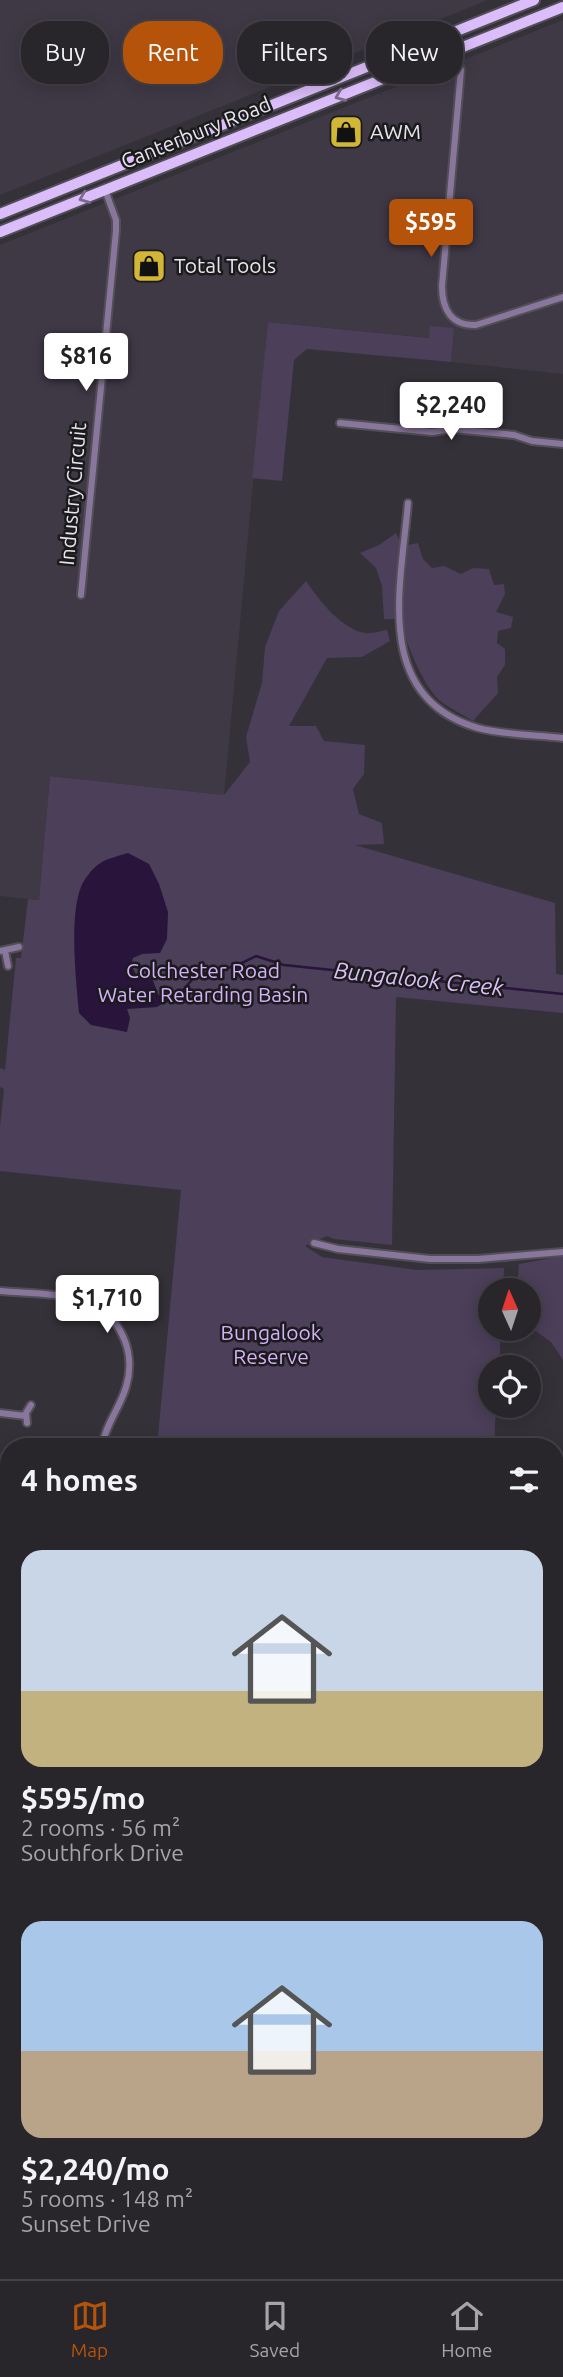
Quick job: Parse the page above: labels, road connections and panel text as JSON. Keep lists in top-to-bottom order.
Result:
{
  "streets": {
    "main road": ["Canterbury Road"],
    "street": ["Industry Circuit"]
  },
  "crossings": [
    ["Canterbury Road", "Industry Circuit"]
  ],
  "water": ["Bungalook Creek"],
  "parks": ["Colchester Road Water Retarding Basin", "Bungalook Reserve"],
  "places": {
    "shop": ["AWM", "Total Tools"]
  },
  "north": "top",
  "page": {
    "chip": [
      "Buy",
      "Rent",
      "Filters",
      "New"
    ],
    "price": [
      "$595",
      "$816",
      "$2,240",
      "$1,710"
    ],
    "heading": "4 homes",
    "list": [
      {
        "name": "$595/mo",
        "note": "2 rooms · 56 m² · Southfork Drive"
      },
      {
        "name": "$2,240/mo",
        "note": "5 rooms · 148 m² · Sunset Drive"
      }
    ],
    "tabs": ["Map", "Saved", "Home"]
  }
}
